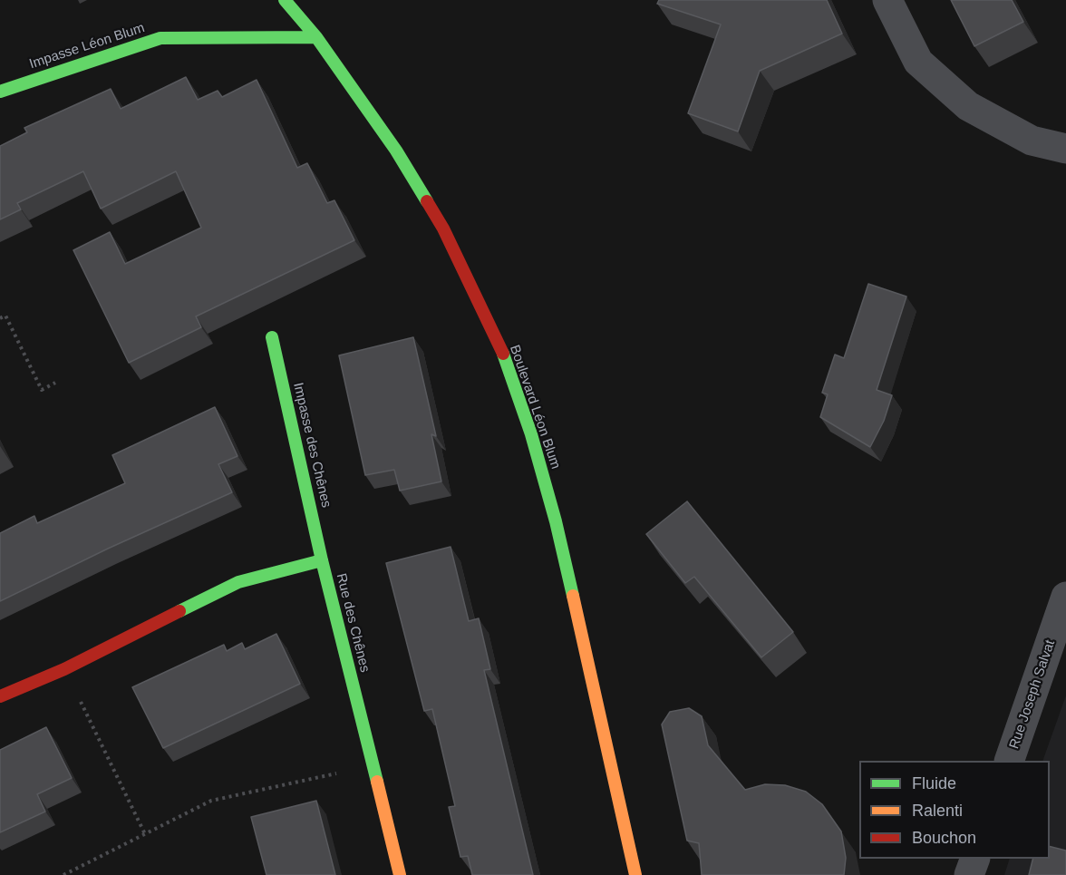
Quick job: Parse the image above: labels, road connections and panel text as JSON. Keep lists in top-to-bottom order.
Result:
{
  "streets": {
    "street": [
      "Impasse Léon Blum",
      "Boulevard Léon Blum",
      "Impasse des Chênes",
      "Rue des Chênes",
      "Rue Joseph Salvat"
    ]
  },
  "crossings": [
    ["Impasse Léon Blum", "Boulevard Léon Blum"],
    ["Impasse des Chênes", "Rue des Chênes"]
  ],
  "legend": ["Fluide", "Ralenti", "Bouchon"]
}
